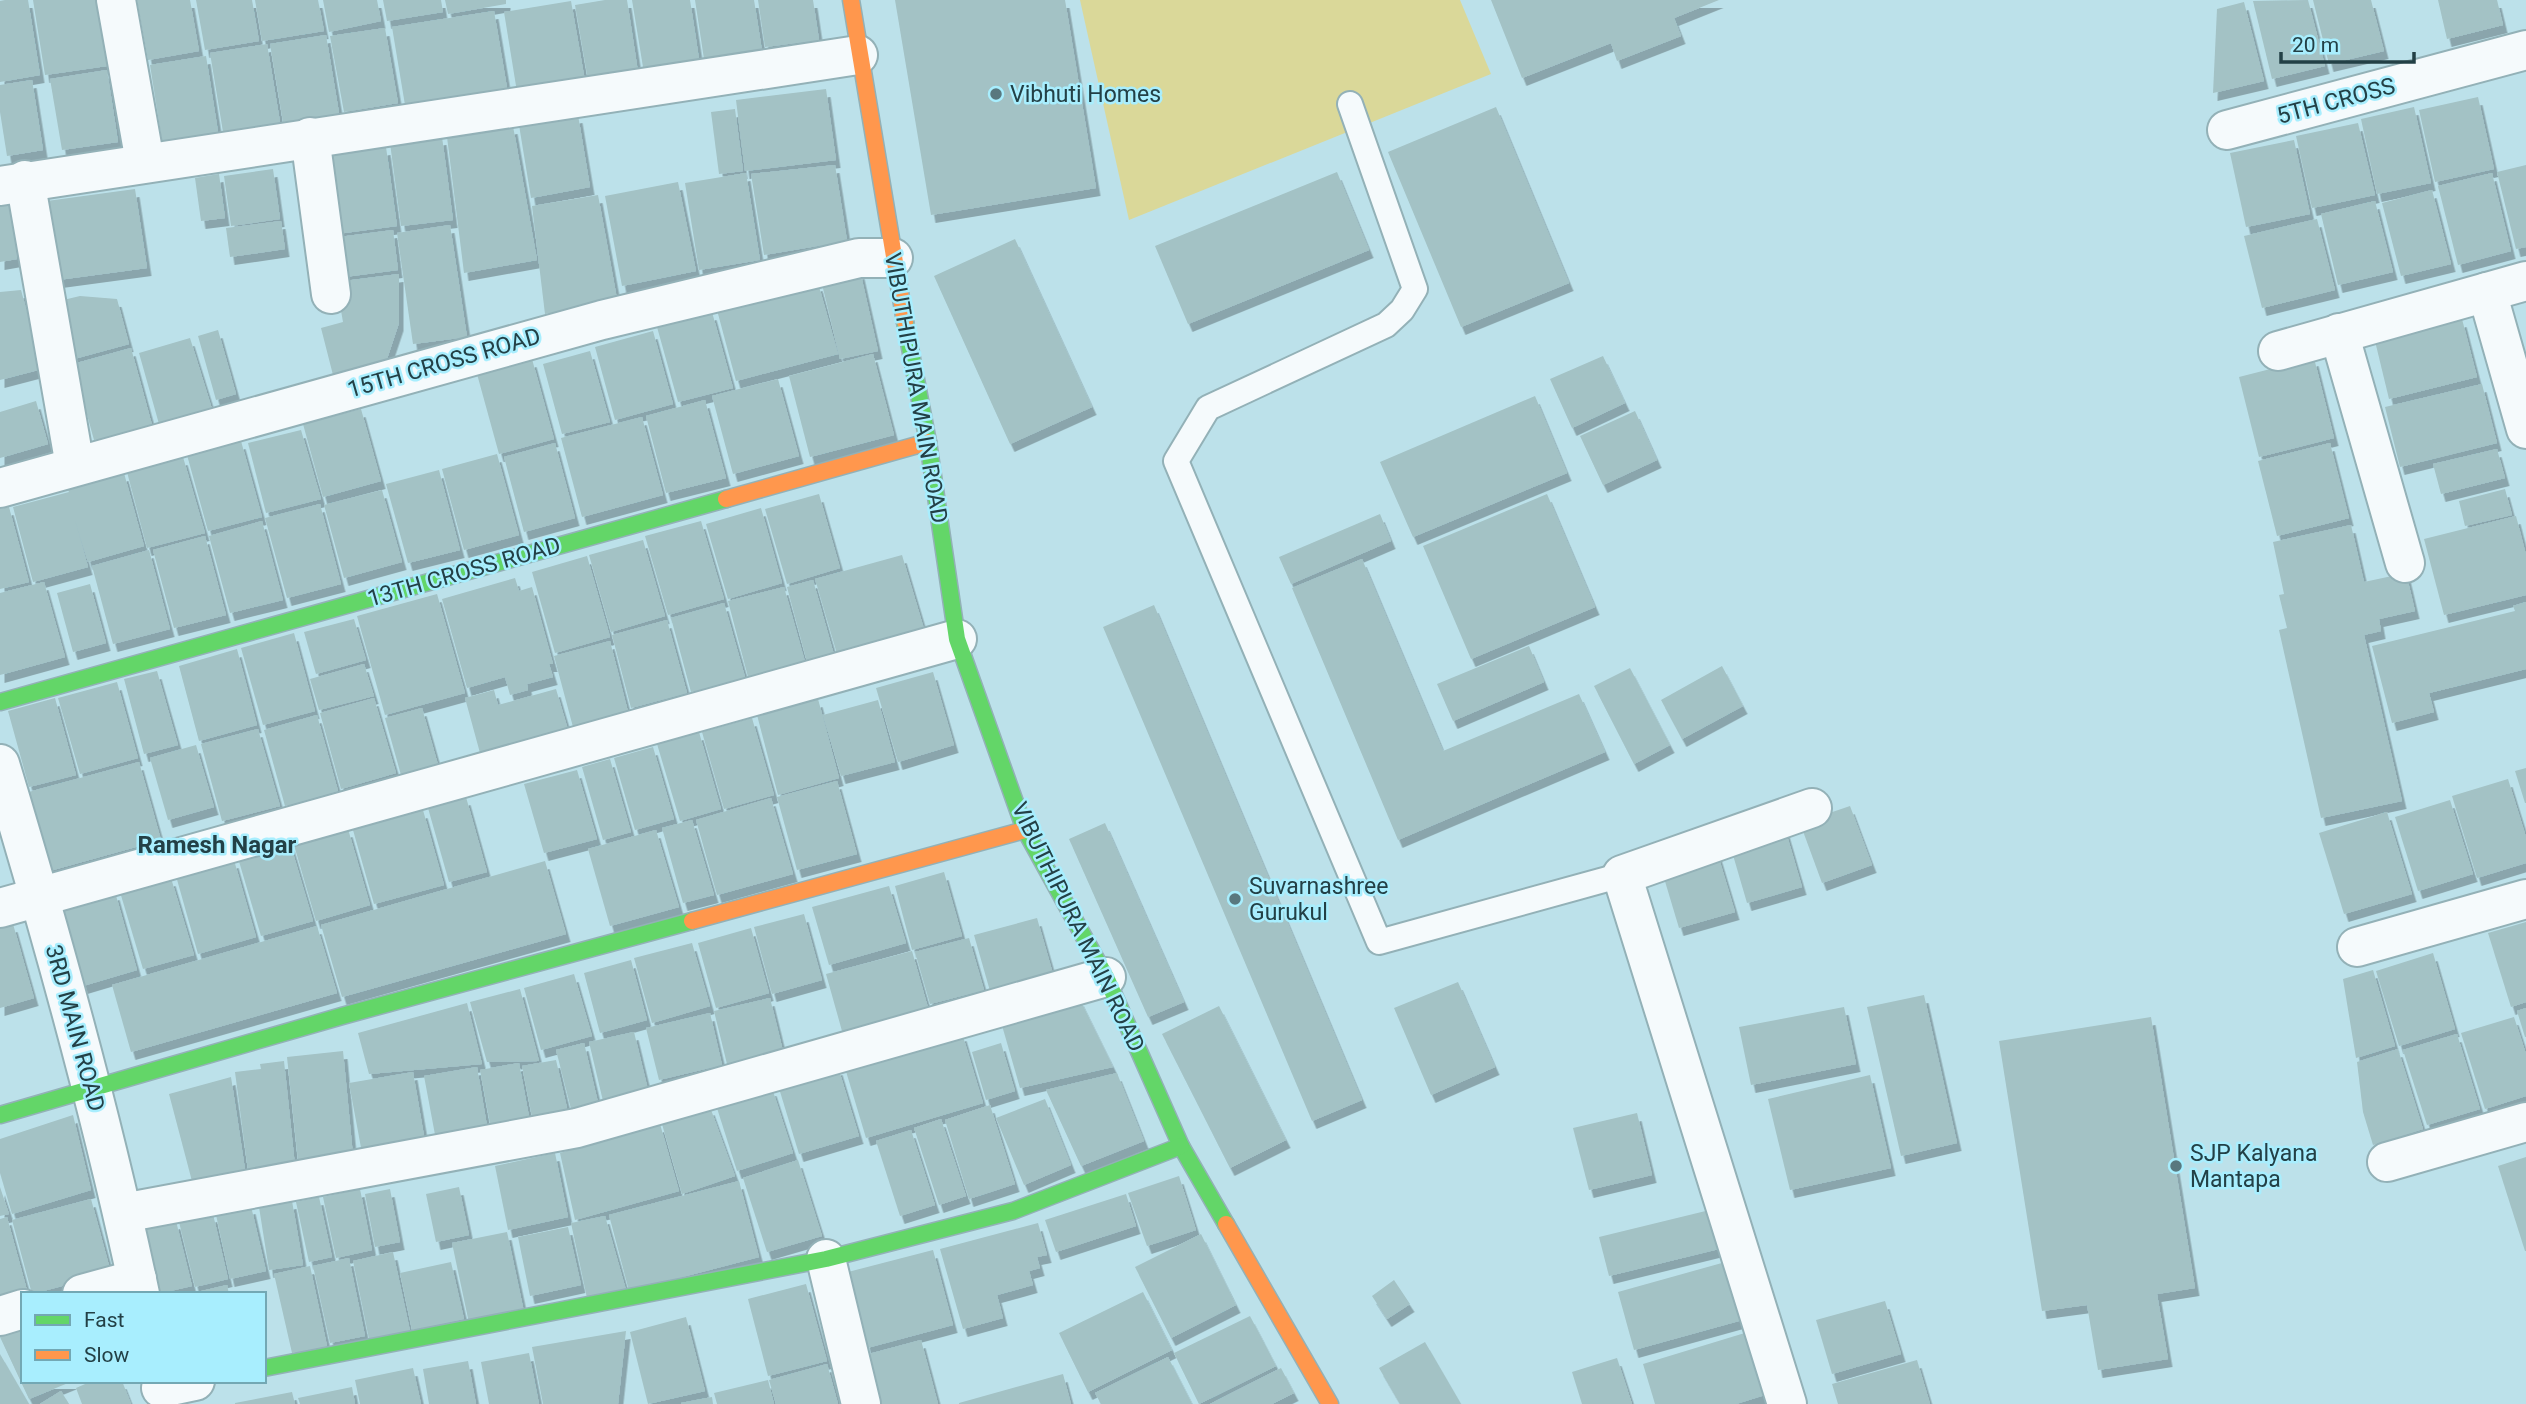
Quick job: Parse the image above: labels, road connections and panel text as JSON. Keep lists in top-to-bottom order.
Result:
{
  "streets": {
    "street": [
      "5TH CROSS",
      "15TH CROSS ROAD",
      "VIBUTHIPURA MAIN ROAD",
      "13TH CROSS ROAD",
      "3RD MAIN ROAD"
    ]
  },
  "crossings": [
    ["15TH CROSS ROAD", "VIBUTHIPURA MAIN ROAD"],
    ["VIBUTHIPURA MAIN ROAD", "13TH CROSS ROAD"]
  ],
  "districts": ["Ramesh Nagar"],
  "places": ["Vibhuti Homes", "Suvarnashree Gurukul", "SJP Kalyana Mantapa"],
  "legend": ["Fast", "Slow"],
  "scale_bar": "20 m"
}
